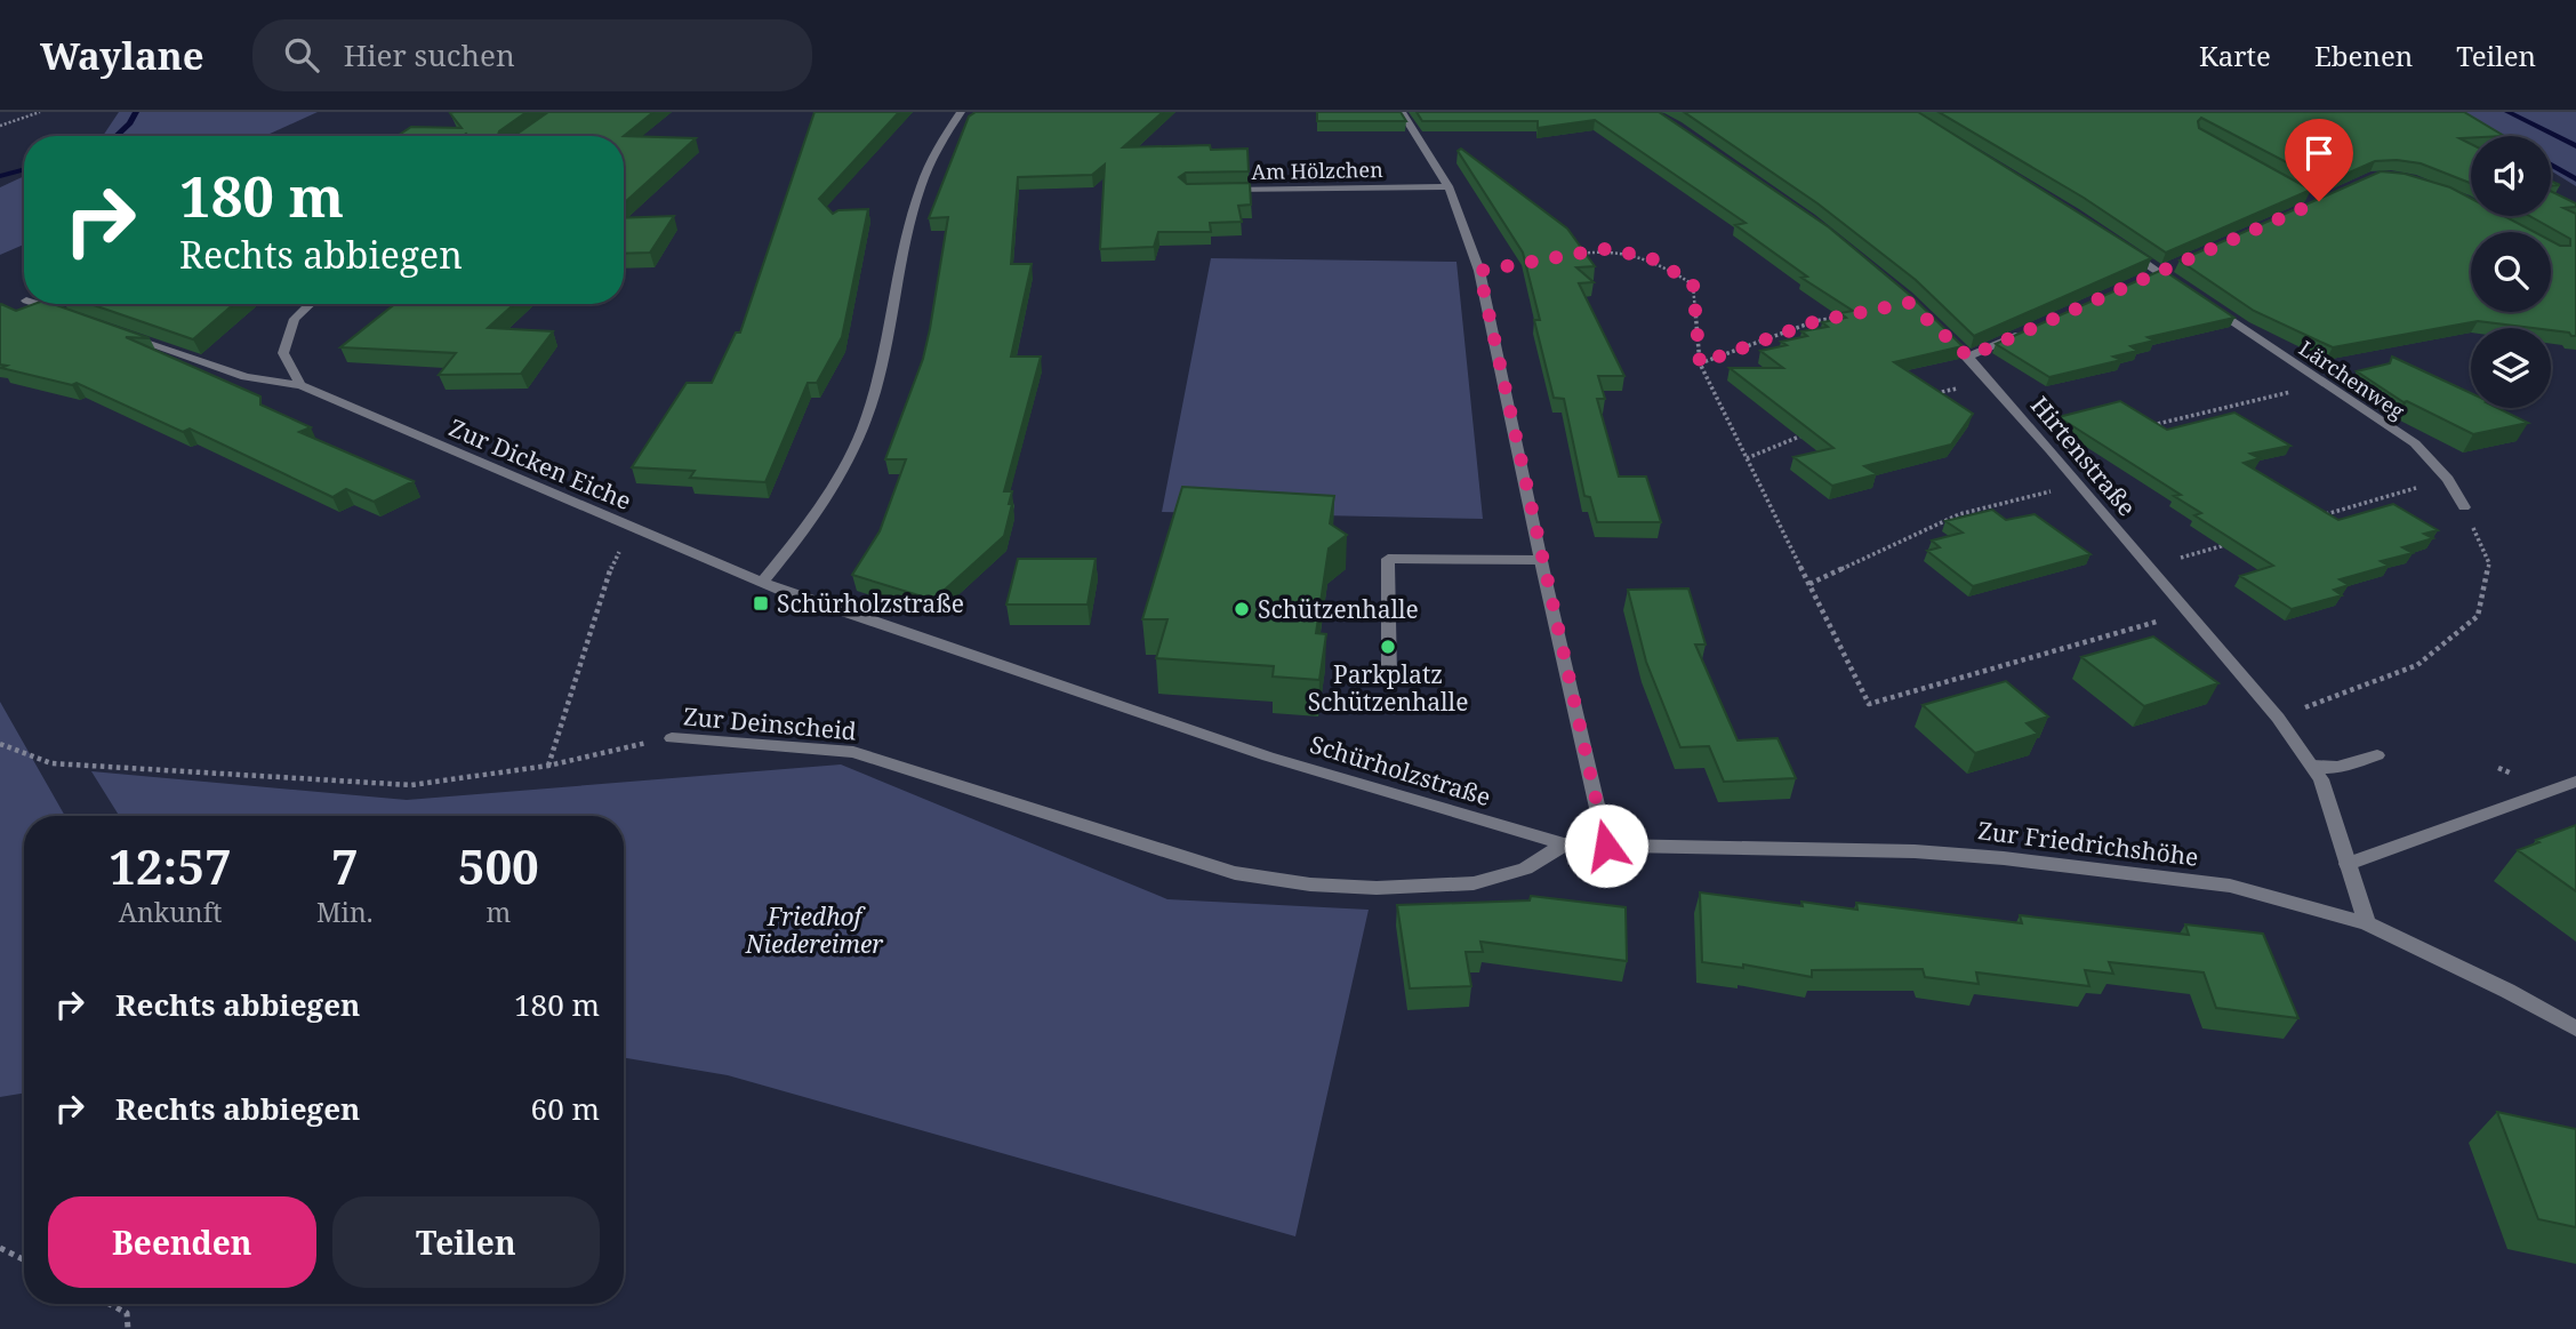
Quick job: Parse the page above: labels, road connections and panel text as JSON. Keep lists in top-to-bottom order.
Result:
{
  "streets": {
    "street": [
      "Am Hölzchen",
      "Lärchenweg",
      "Hirtenstraße",
      "Zur Dicken Eiche",
      "Zur Deinscheid",
      "Schürholzstraße",
      "Zur Friedrichshöhe"
    ]
  },
  "crossings": [
    ["Hirtenstraße", "Zur Friedrichshöhe"],
    ["Zur Dicken Eiche", "Schürholzstraße"],
    ["Zur Deinscheid", "Schürholzstraße"],
    ["Zur Deinscheid", "Zur Friedrichshöhe"],
    ["Schürholzstraße", "Zur Friedrichshöhe"]
  ],
  "parks": ["Friedhof Niedereimer"],
  "places": {
    "transit": ["Schürholzstraße"],
    "other": ["Schützenhalle", "Parkplatz Schützenhalle"]
  },
  "page": {
    "header": "Waylane",
    "search": "Hier suchen",
    "nav": ["Karte", "Ebenen", "Teilen"],
    "turn": ["180 m", "Rechts abbiegen"],
    "eta": [
      "12:57",
      "Ankunft",
      "7",
      "Min.",
      "500",
      "m"
    ],
    "list": [
      {
        "name": "Rechts abbiegen",
        "value": "180 m"
      },
      {
        "name": "Rechts abbiegen",
        "value": "60 m"
      }
    ],
    "buttons": ["Beenden", "Teilen"]
  }
}
